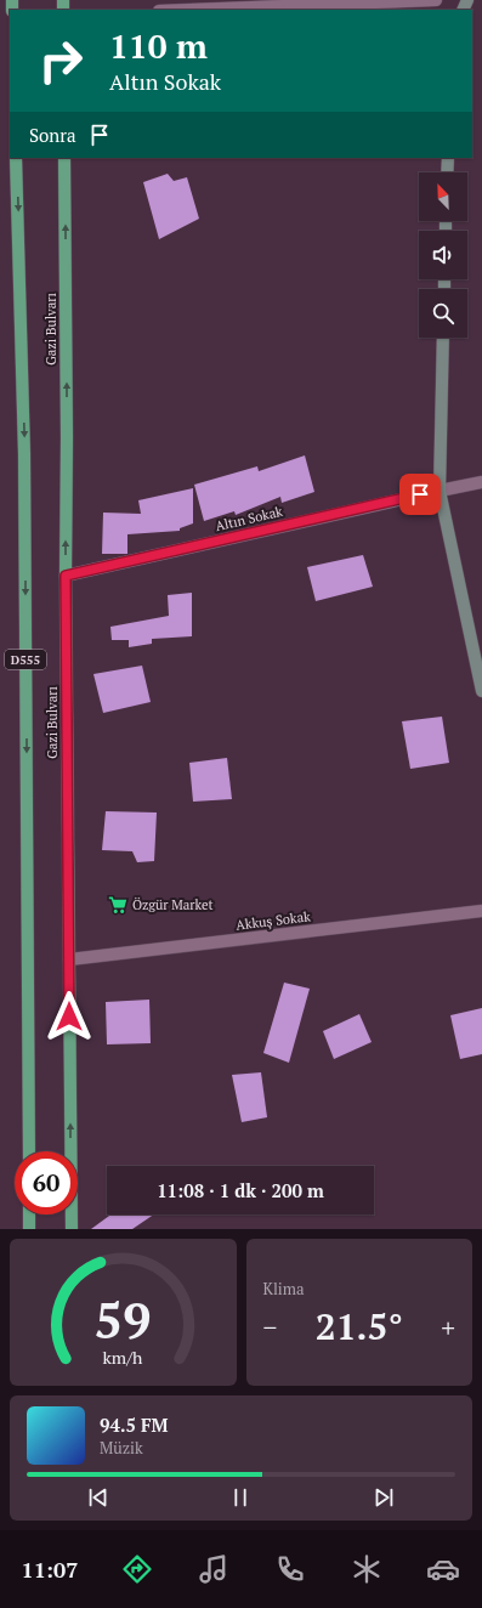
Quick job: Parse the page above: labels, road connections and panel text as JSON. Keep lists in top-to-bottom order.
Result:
{
  "streets": {
    "main road": ["Gazi Bulvarı", "D555"],
    "street": ["Altın Sokak", "Akkuş Sokak"]
  },
  "crossings": [
    ["Gazi Bulvarı", "Altın Sokak"],
    ["Gazi Bulvarı", "Akkuş Sokak"]
  ],
  "places": {
    "supermarket": ["Özgür Market"]
  },
  "north": "top left",
  "page": {
    "turn": ["110 m", "Altın Sokak"],
    "then": "Sonra",
    "limit": "60",
    "trip": "11:08 · 1 dk · 200 m",
    "tile": "Klima",
    "heat": ["−", "21.5°", "+"],
    "song": ["94.5 FM", "Müzik"],
    "tabs": "11:07",
    "gauge": ["59", "km/h"]
  }
}
